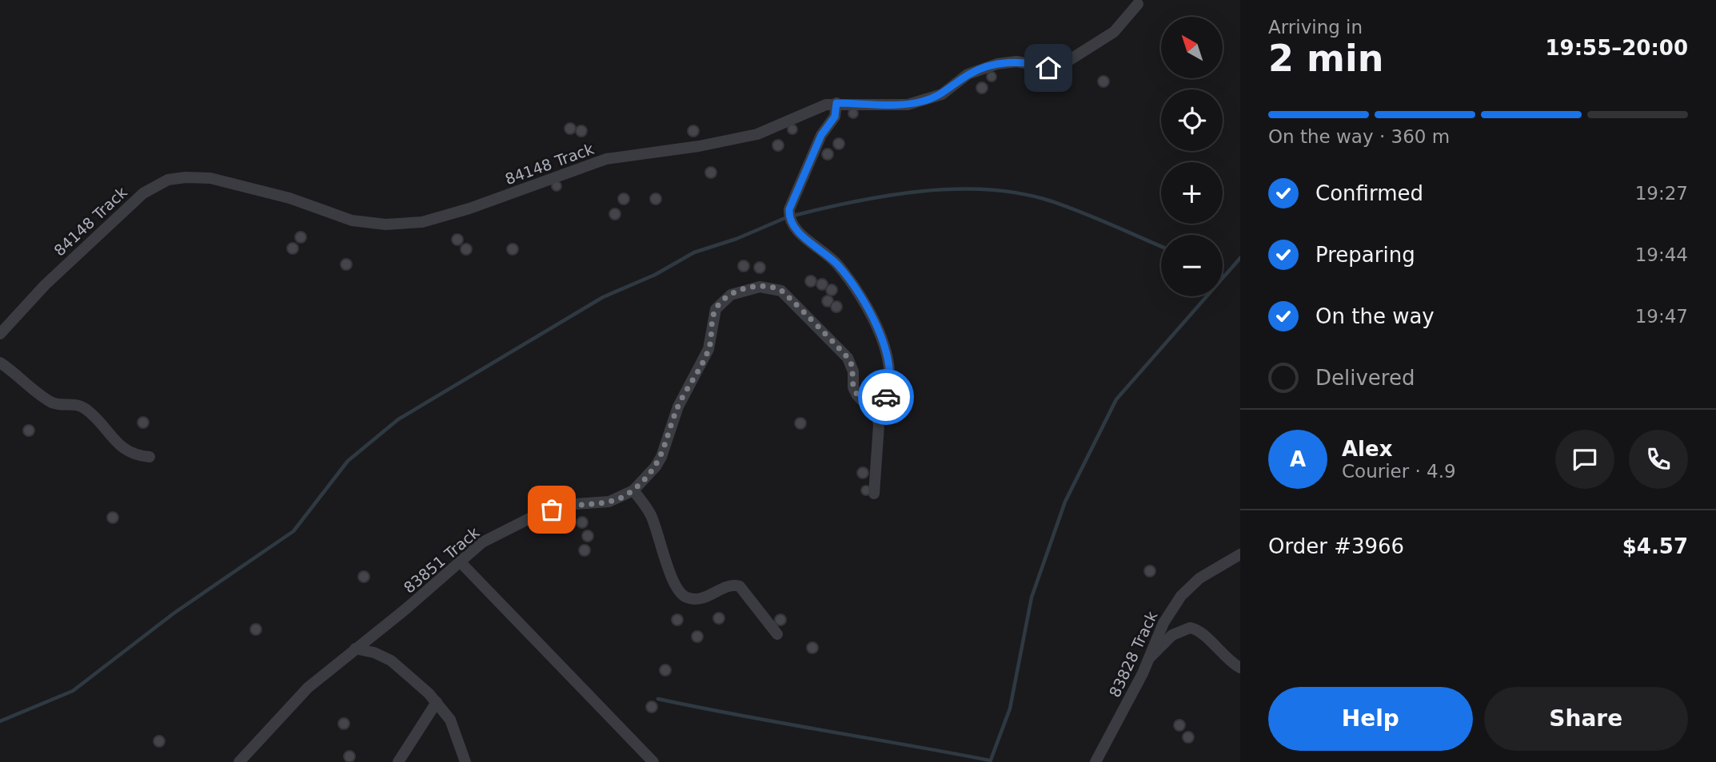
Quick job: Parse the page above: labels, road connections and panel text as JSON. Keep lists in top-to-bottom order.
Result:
{
  "streets": {
    "street": ["84148 Track", "83851 Track", "83828 Track"]
  },
  "north": "top left",
  "page": {
    "heading": ["2 min", "Arriving in", "19:55–20:00"],
    "panel": [
      "Alex",
      "Courier · 4.9",
      "Order #3966",
      "$4.57"
    ],
    "map_buttons": ["+", "−"],
    "bar": "On the way · 360 m",
    "list": [
      ["Confirmed", "19:27"],
      ["Preparing", "19:44"],
      ["On the way", "19:47"],
      "Delivered"
    ],
    "round": "A",
    "buttons": ["Help", "Share"]
  }
}
